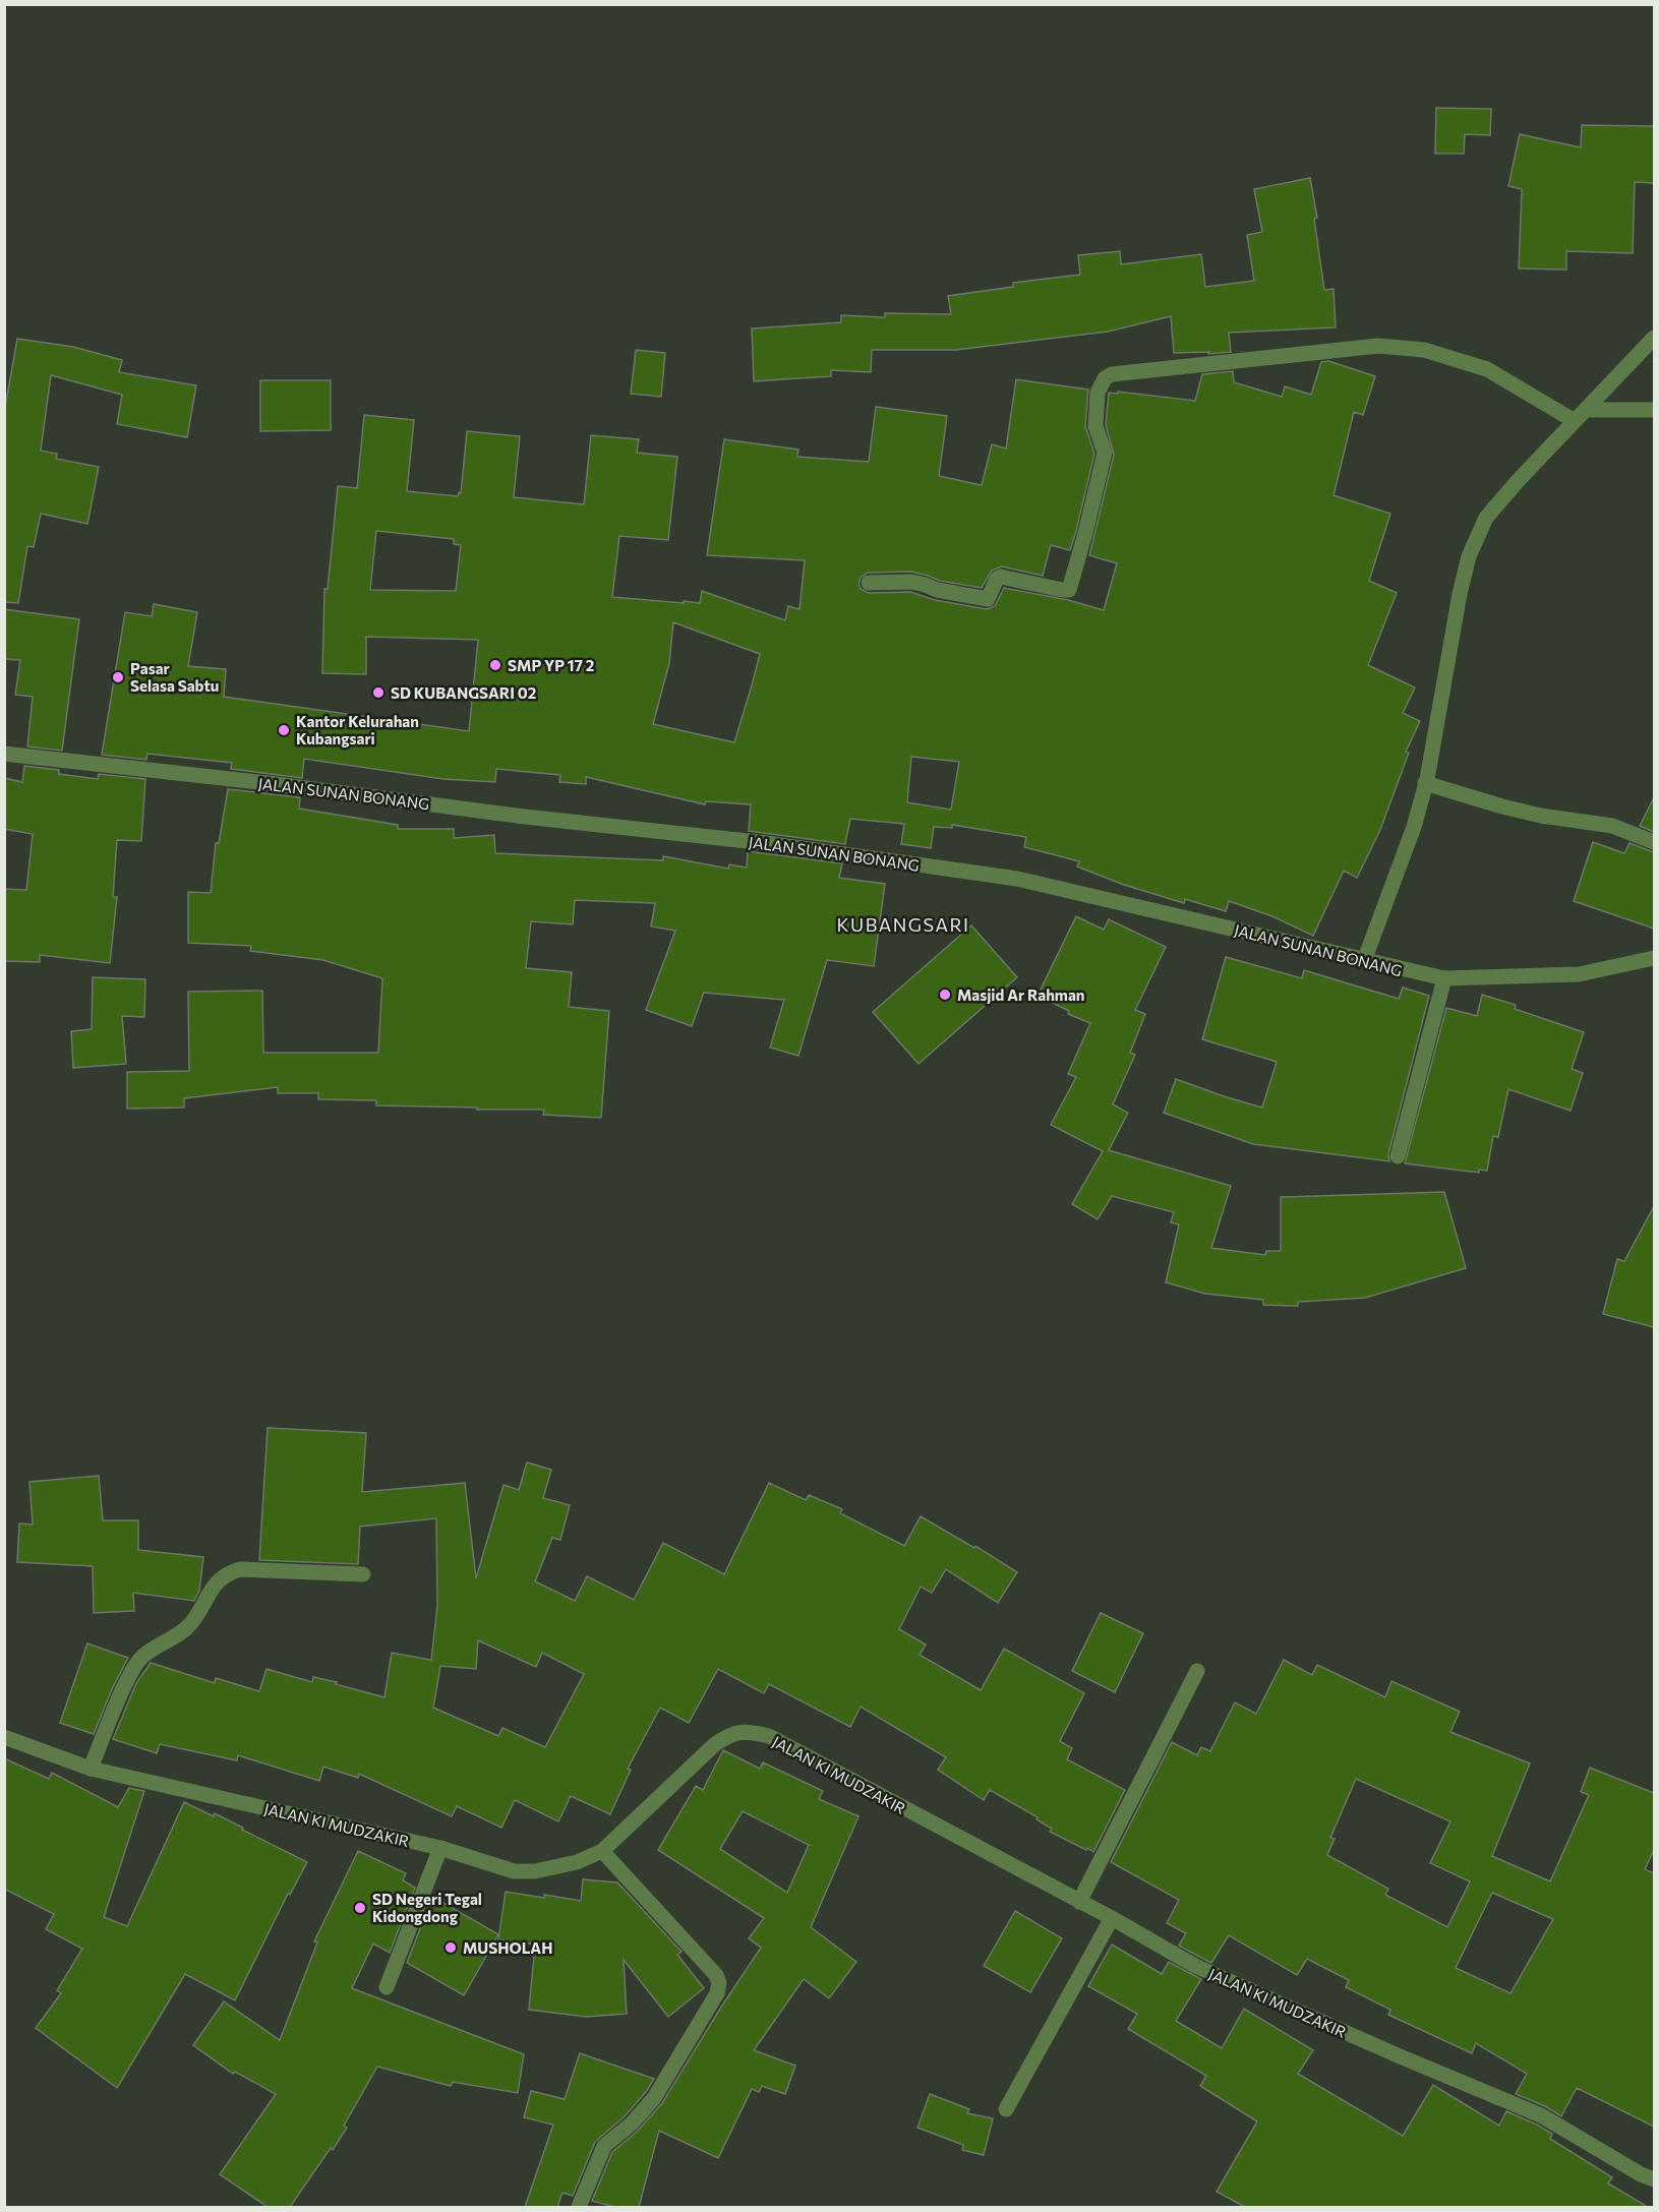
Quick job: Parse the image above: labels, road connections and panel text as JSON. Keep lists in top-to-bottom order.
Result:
{
  "streets": {
    "street": ["JALAN SUNAN BONANG", "JALAN KI MUDZAKIR"]
  },
  "districts": ["KUBANGSARI"],
  "places": [
    "SMP YP 17 2",
    "Pasar Selasa Sabtu",
    "SD KUBANGSARI 02",
    "Kantor Kelurahan Kubangsari",
    "Masjid Ar Rahman",
    "SD Negeri Tegal Kidongdong",
    "MUSHOLAH"
  ]
}
